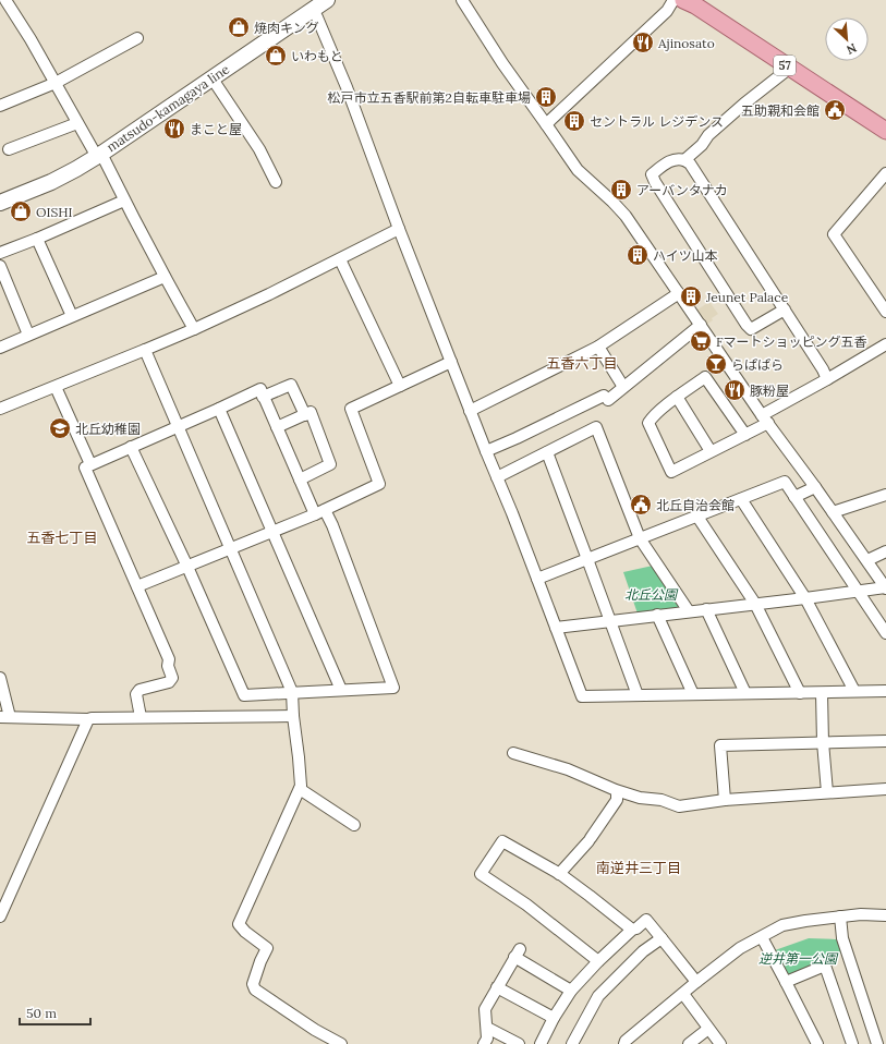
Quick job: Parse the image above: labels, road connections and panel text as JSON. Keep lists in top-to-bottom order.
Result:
{
  "streets": {
    "main road": ["57", "matsudo-kamagaya line"]
  },
  "districts": ["五香六丁目", "五香七丁目", "南逆井三丁目"],
  "parks": ["北丘公園", "逆井第一公園"],
  "places": {
    "shop": ["焼肉キング", "いわもと", "OISHI"],
    "restaurant": ["Ajinosato", "まこと屋", "豚粉屋"],
    "building": [
      "松戸市立五香駅前第2自転車駐車場",
      "セントラル レジデンス",
      "アーバンタナカ",
      "ハイツ山本",
      "Jeunet Palace"
    ],
    "public building": ["五助親和会館", "北丘自治会館"],
    "supermarket": ["Fマートショッピング五香"],
    "bar": ["らぱぱら"],
    "school or university": ["北丘幼稚園"]
  },
  "scale_bar": "50 m",
  "north": "bottom right"
}
